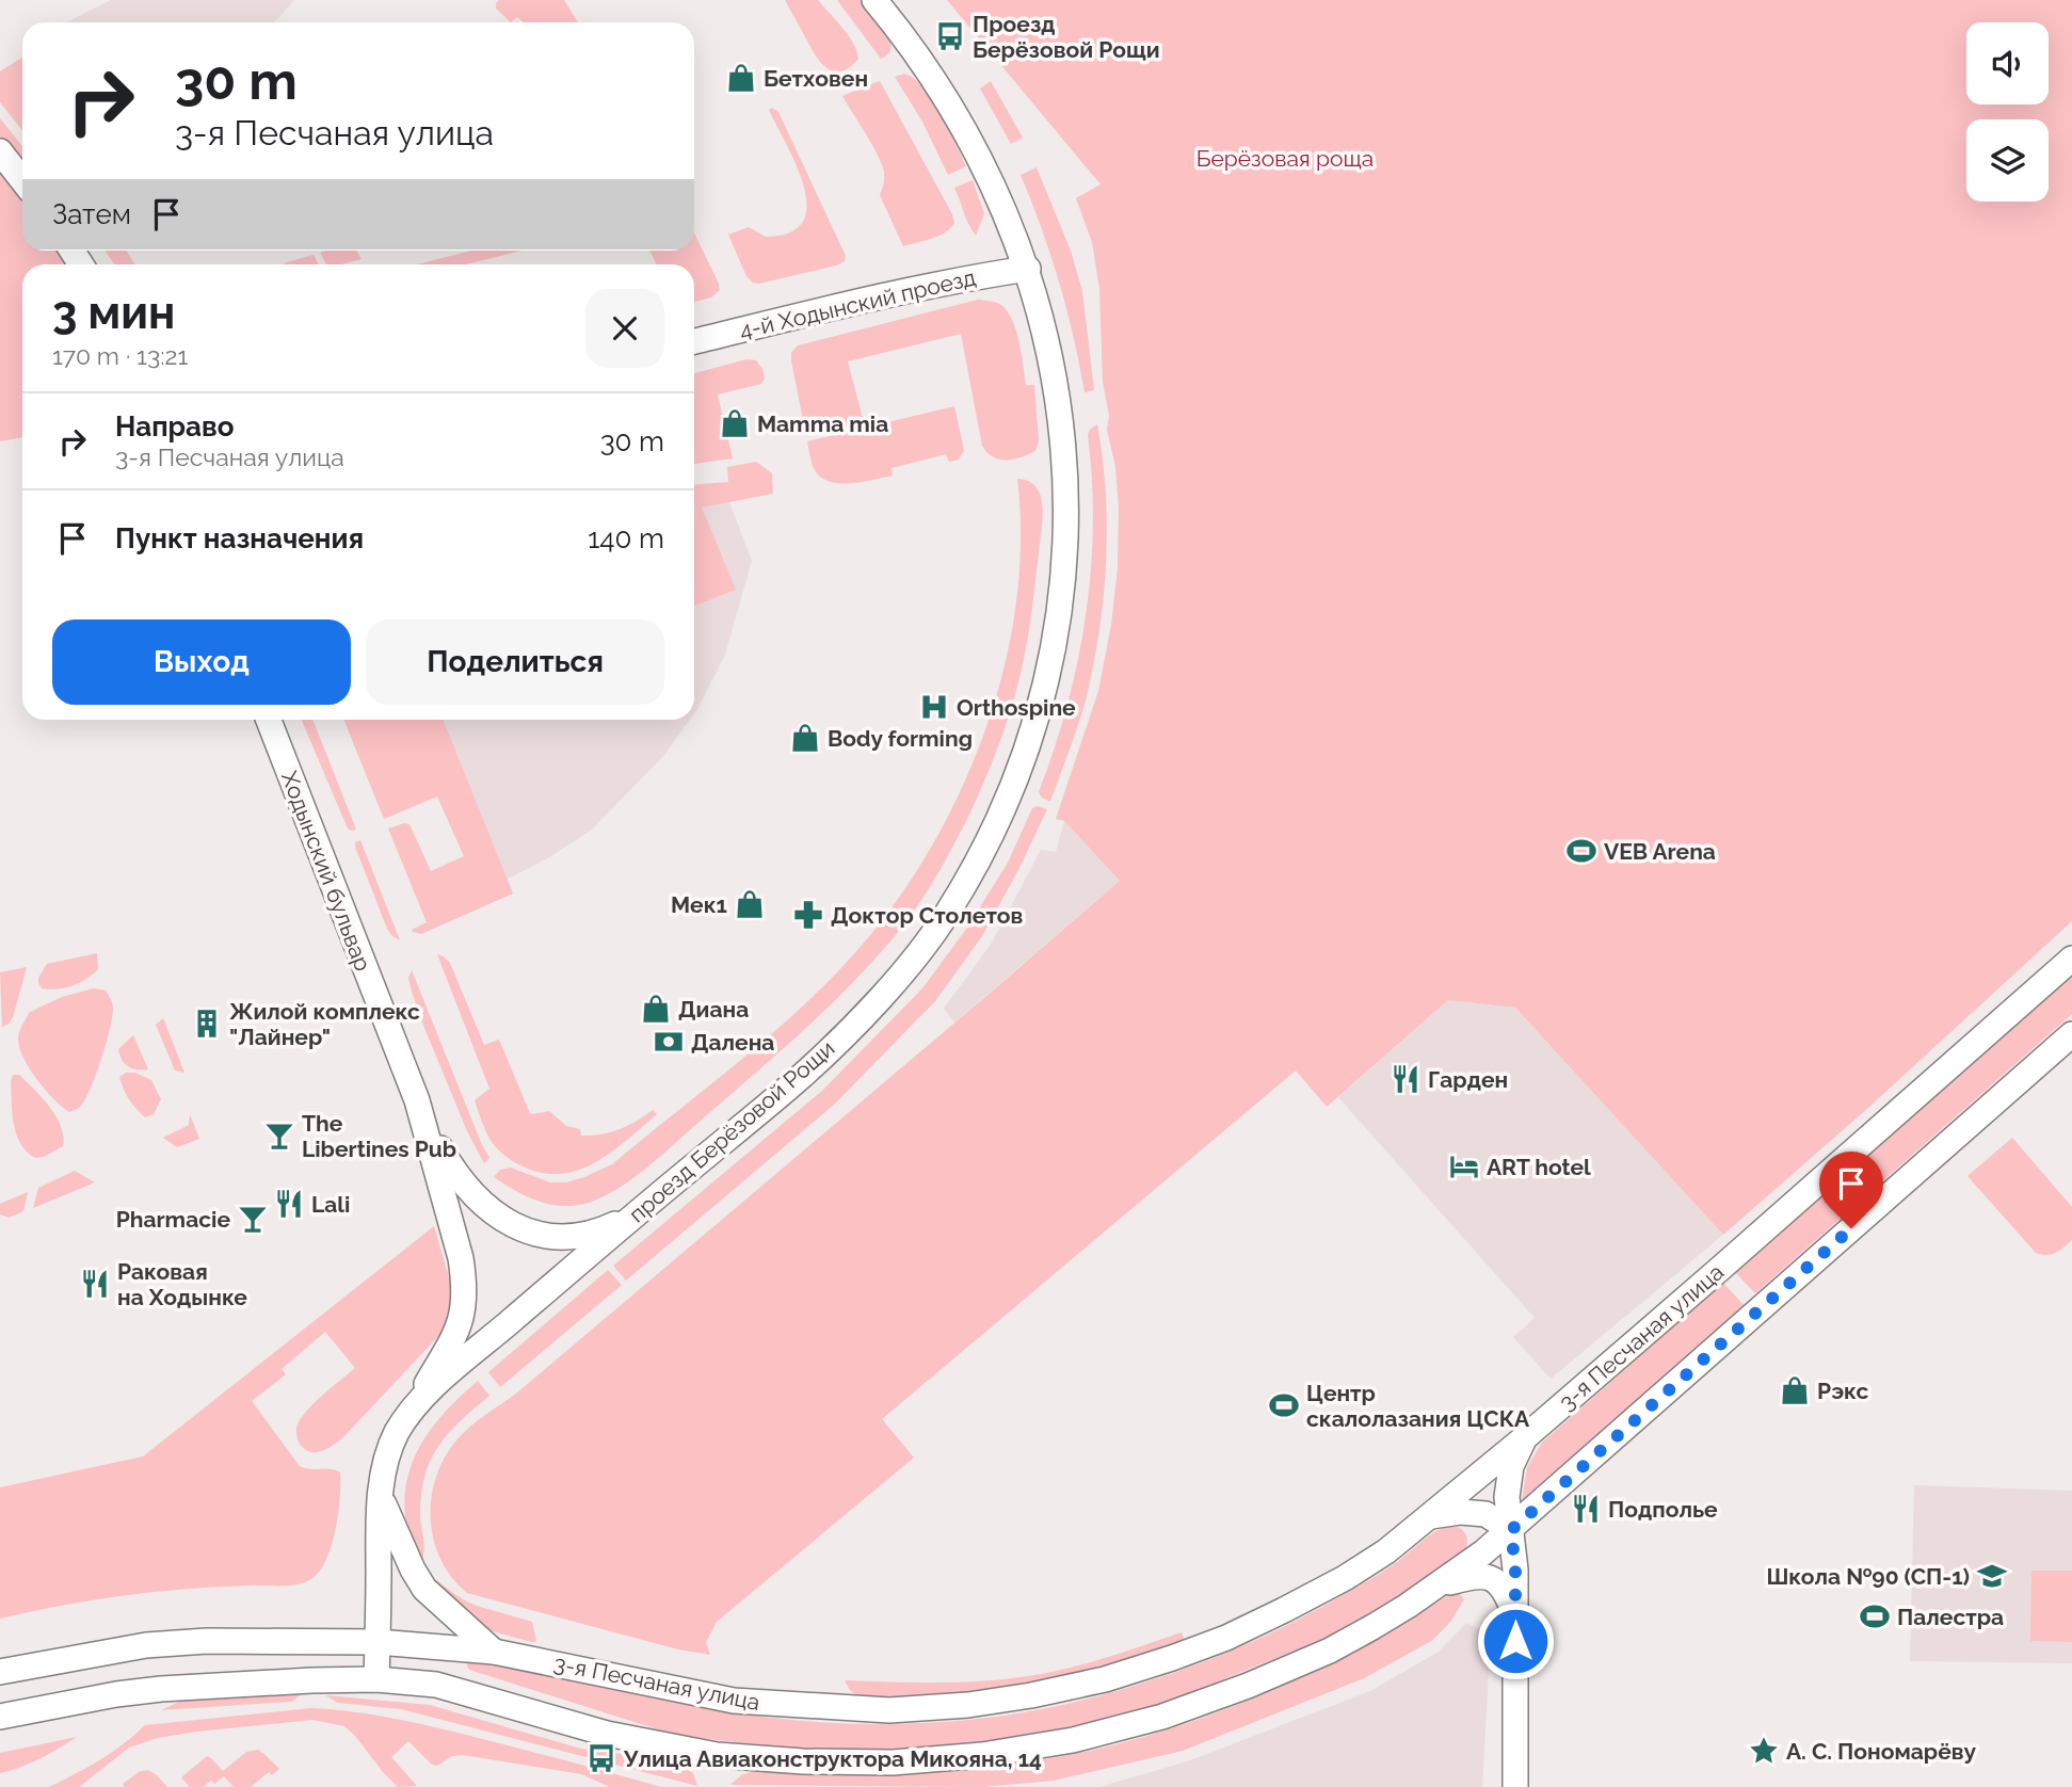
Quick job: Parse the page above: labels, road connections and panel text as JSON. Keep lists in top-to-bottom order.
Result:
{
  "streets": {
    "street": [
      "4-й Ходынский проезд",
      "Ходынский бульвар",
      "проезд Берёзовой Рощи",
      "3-я Песчаная улица"
    ]
  },
  "crossings": [
    ["4-й Ходынский проезд", "проезд Берёзовой Рощи"],
    ["Ходынский бульвар", "проезд Берёзовой Рощи"],
    ["проезд Берёзовой Рощи", "3-я Песчаная улица"]
  ],
  "parks": ["Берёзовая роща"],
  "places": {
    "bus stop": ["Проезд Берёзовой Рощи", "Улица Авиаконструктора Микояна, 14"],
    "shop": [
      "Бетховен",
      "Mamma mia",
      "Body forming",
      "Мек1",
      "Диана",
      "Рэкс"
    ],
    "hospital": ["Orthospine"],
    "sports": ["VEB Arena", "Центр скалолазания ЦСКА", "Палестра"],
    "pharmacy": ["Доктор Столетов"],
    "building": ["Жилой комплекс \"Лайнер\""],
    "bank": ["Далена"],
    "restaurant": [
      "Гарден",
      "Lali",
      "Раковая на Ходынке",
      "Подполье"
    ],
    "bar": ["The Libertines Pub", "Pharmacie"],
    "hotel": ["ART hotel"],
    "school or university": ["Школа №90 (СП-1)"],
    "place": ["А. С. Пономарёву"]
  },
  "page": {
    "turn": ["30 m", "3-я Песчаная улица"],
    "then": "Затем",
    "heading": ["3 мин", "170 m · 13:21"],
    "list": [
      {
        "name": "Направо",
        "note": "3-я Песчаная улица",
        "value": "30 m"
      },
      {
        "name": "Пункт назначения",
        "value": "140 m"
      }
    ],
    "buttons": ["Выход", "Поделиться"]
  }
}
